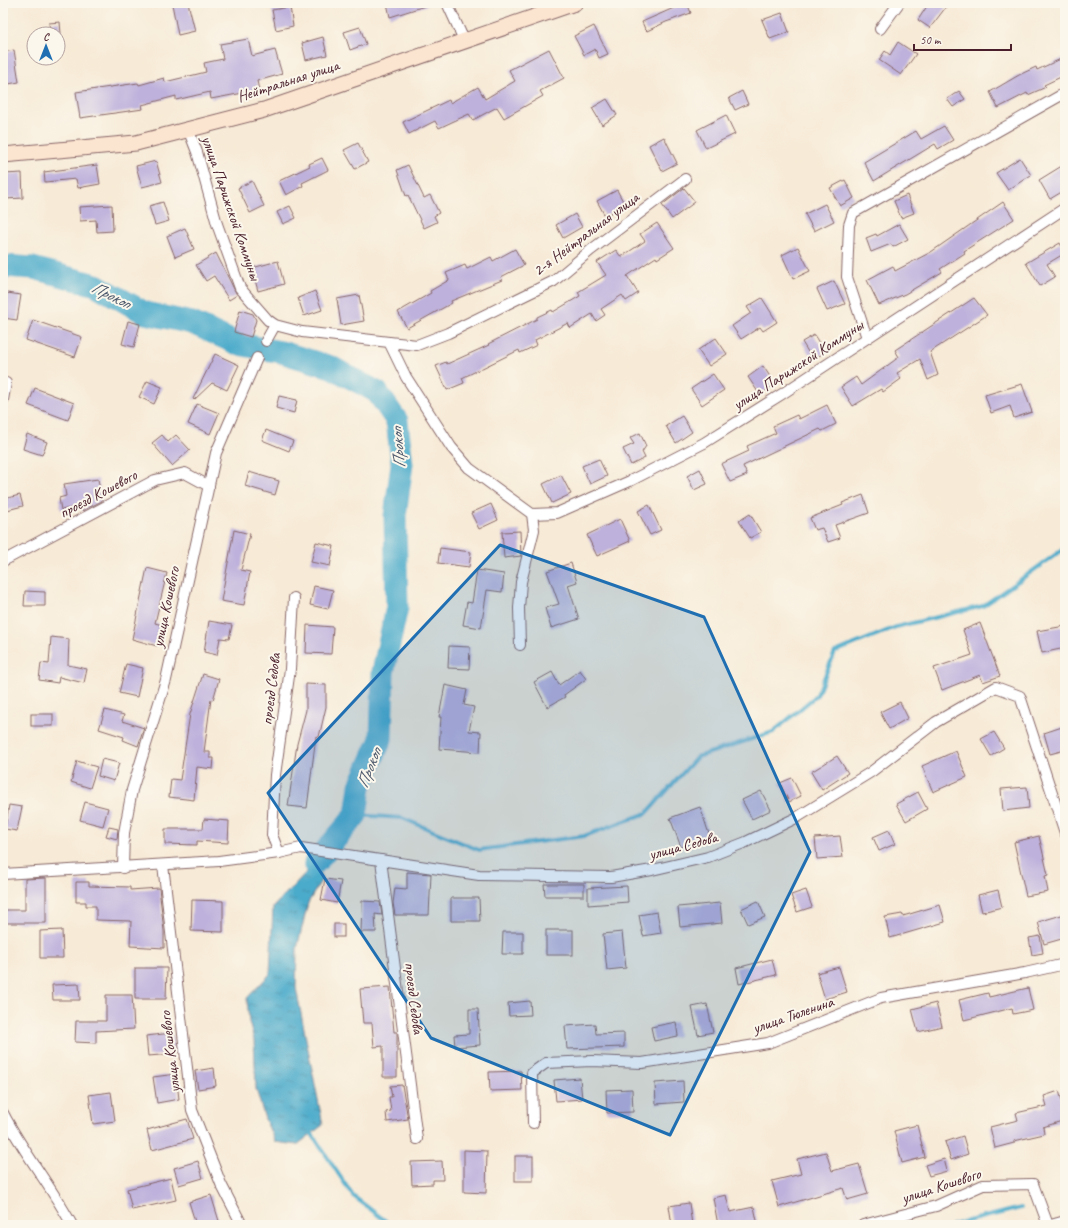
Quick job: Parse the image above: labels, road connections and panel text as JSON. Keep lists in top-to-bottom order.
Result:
{
  "streets": {
    "main road": ["Нейтральная улица"],
    "street": [
      "улица Парижской Коммуны",
      "2-я Нейтральная улица",
      "проезд Кошевого",
      "улица Кошевого",
      "проезд Седова",
      "улица Седова",
      "улица Тюленина"
    ]
  },
  "crossings": [
    ["Нейтральная улица", "улица Парижской Коммуны"],
    ["проезд Кошевого", "улица Кошевого"],
    ["проезд Седова", "улица Седова"]
  ],
  "water": ["Прокоп"],
  "scale_bar": "50 m",
  "north": "top"
}
